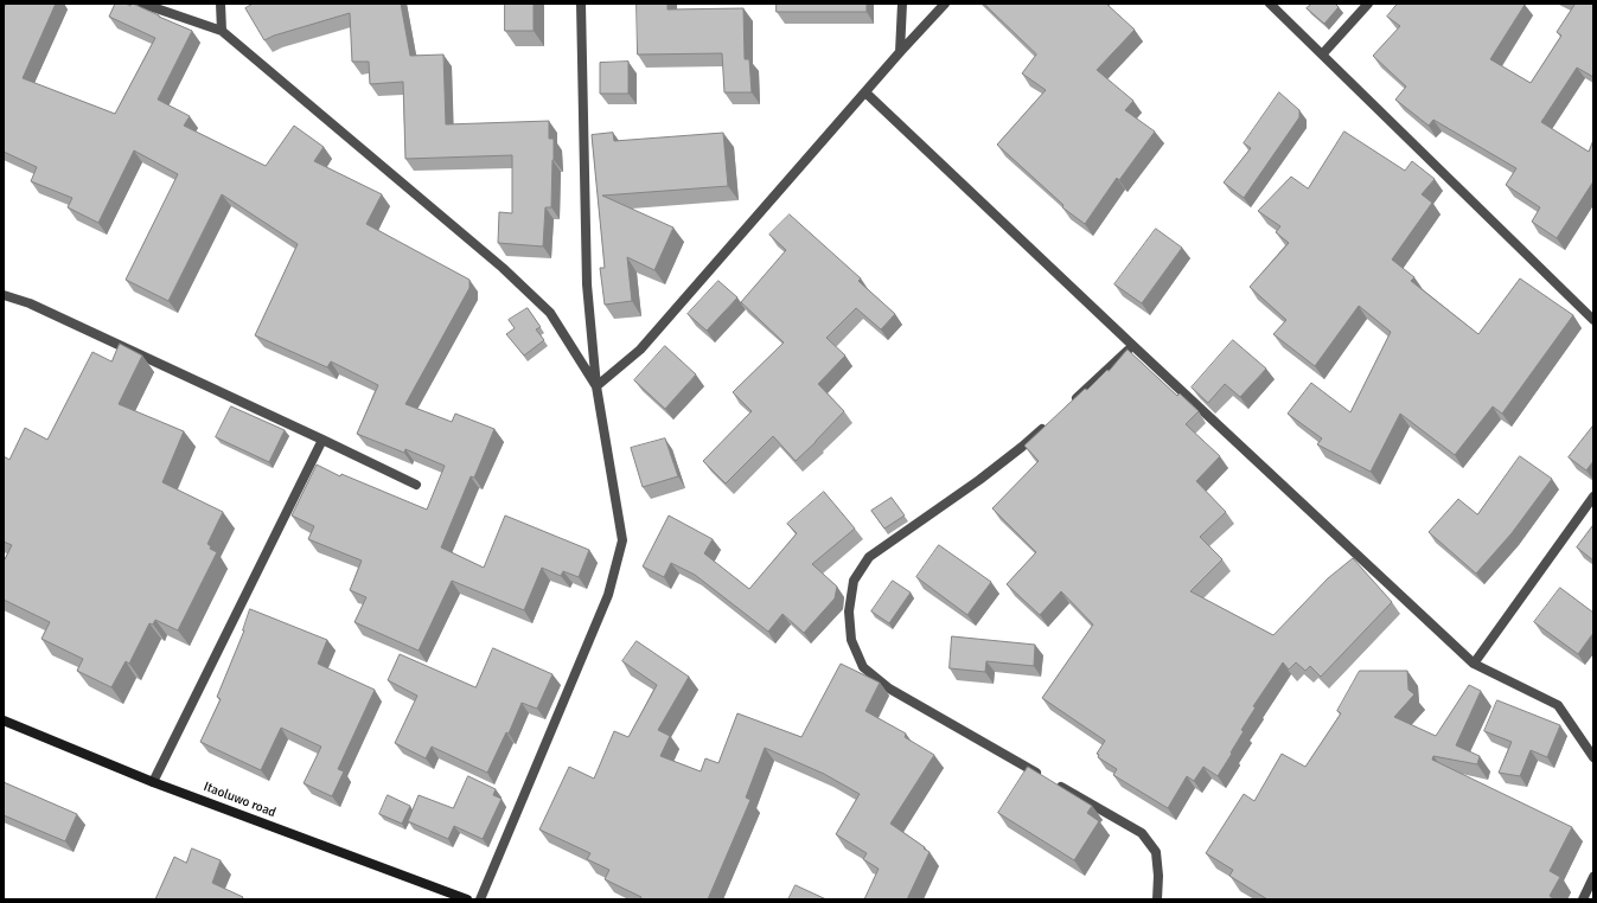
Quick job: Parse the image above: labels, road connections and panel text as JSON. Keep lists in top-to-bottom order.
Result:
{
  "streets": {
    "street": ["Itaoluwo road"]
  }
}
